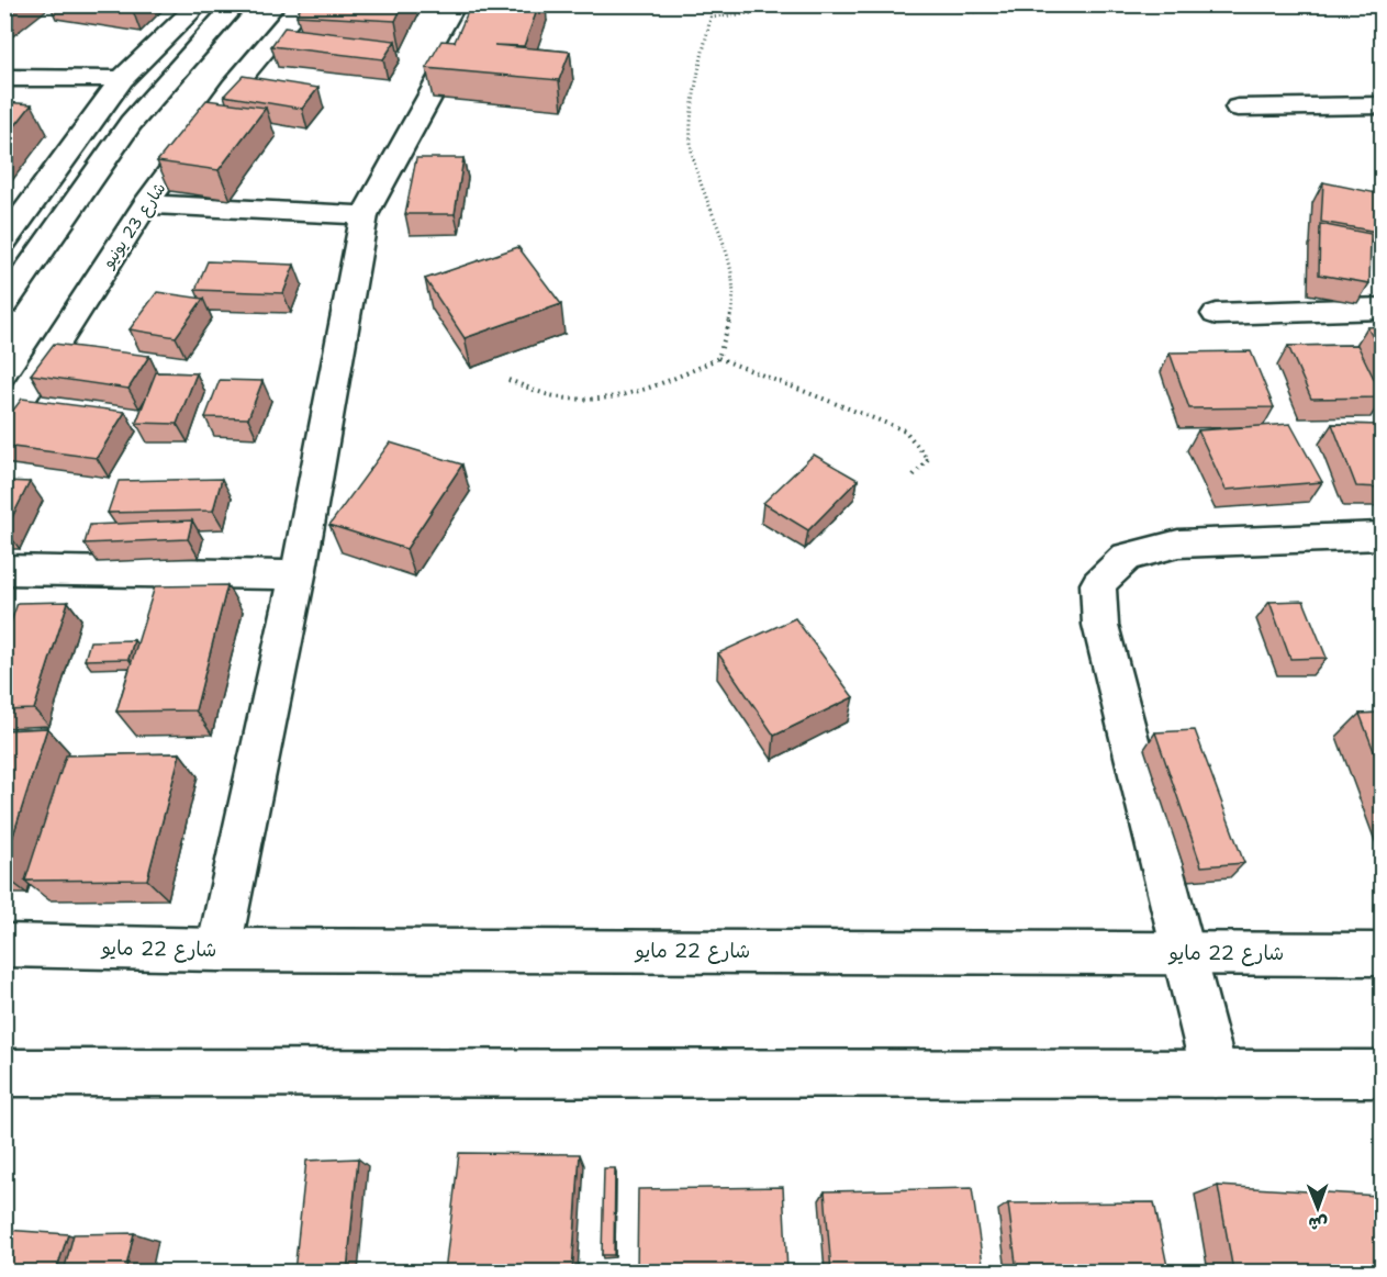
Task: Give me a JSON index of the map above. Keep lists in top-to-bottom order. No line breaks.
{"streets":{"street":["شارع 23 يونيو","شارع 22 مايو"]},"north":"bottom"}
